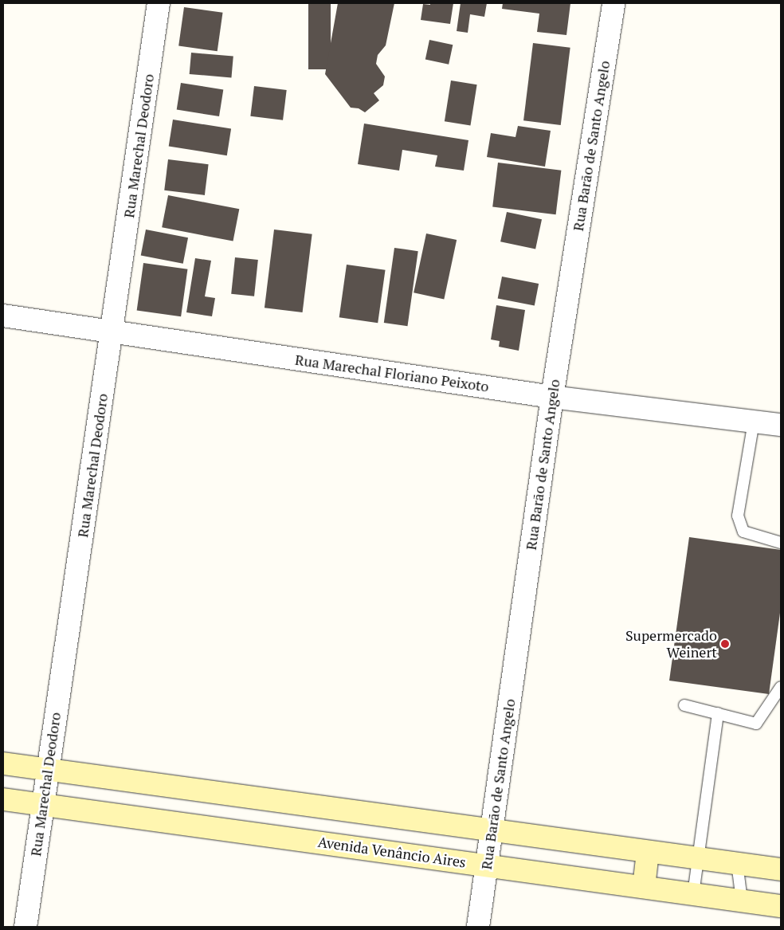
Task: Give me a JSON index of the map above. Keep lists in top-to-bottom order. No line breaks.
{"streets":{"main road":["Avenida Venâncio Aires"],"street":["Rua Marechal Deodoro","Rua Barão de Santo Angelo","Rua Marechal Floriano Peixoto"]},"crossings":[["Rua Marechal Deodoro","Rua Marechal Floriano Peixoto"],["Rua Marechal Deodoro","Avenida Venâncio Aires"],["Rua Barão de Santo Angelo","Rua Marechal Floriano Peixoto"],["Rua Barão de Santo Angelo","Avenida Venâncio Aires"]],"places":["Supermercado Weinert"]}
